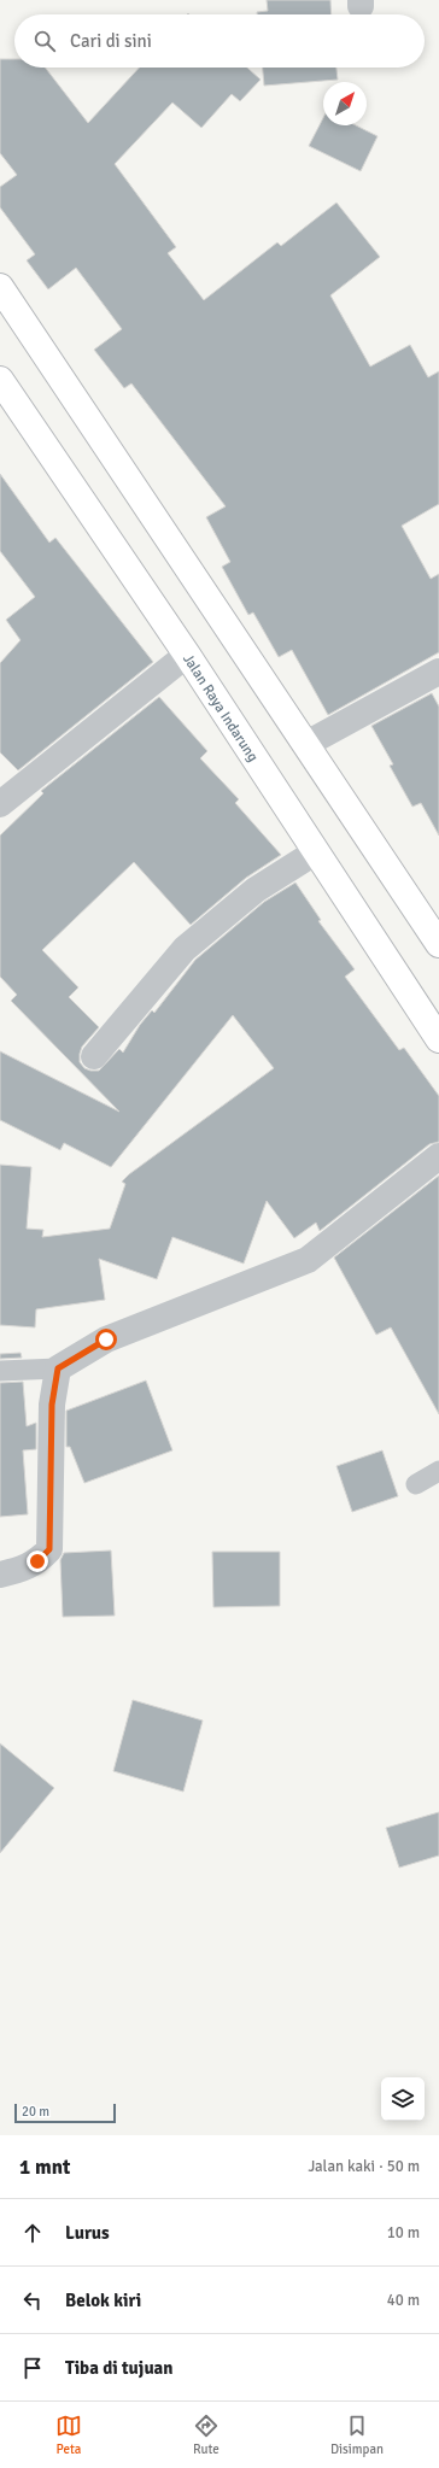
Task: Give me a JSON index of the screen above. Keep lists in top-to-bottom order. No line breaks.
{"streets":{"highway":["Jalan Raya Indarung"]},"scale_bar":"20 m","north":"top right","page":{"search":"Cari di sini","scale":"20 m","heading":["1 mnt","Jalan kaki · 50 m"],"list":[["Lurus","10 m"],["Belok kiri","40 m"],"Tiba di tujuan"],"nav":["Peta","Rute","Disimpan"]}}
